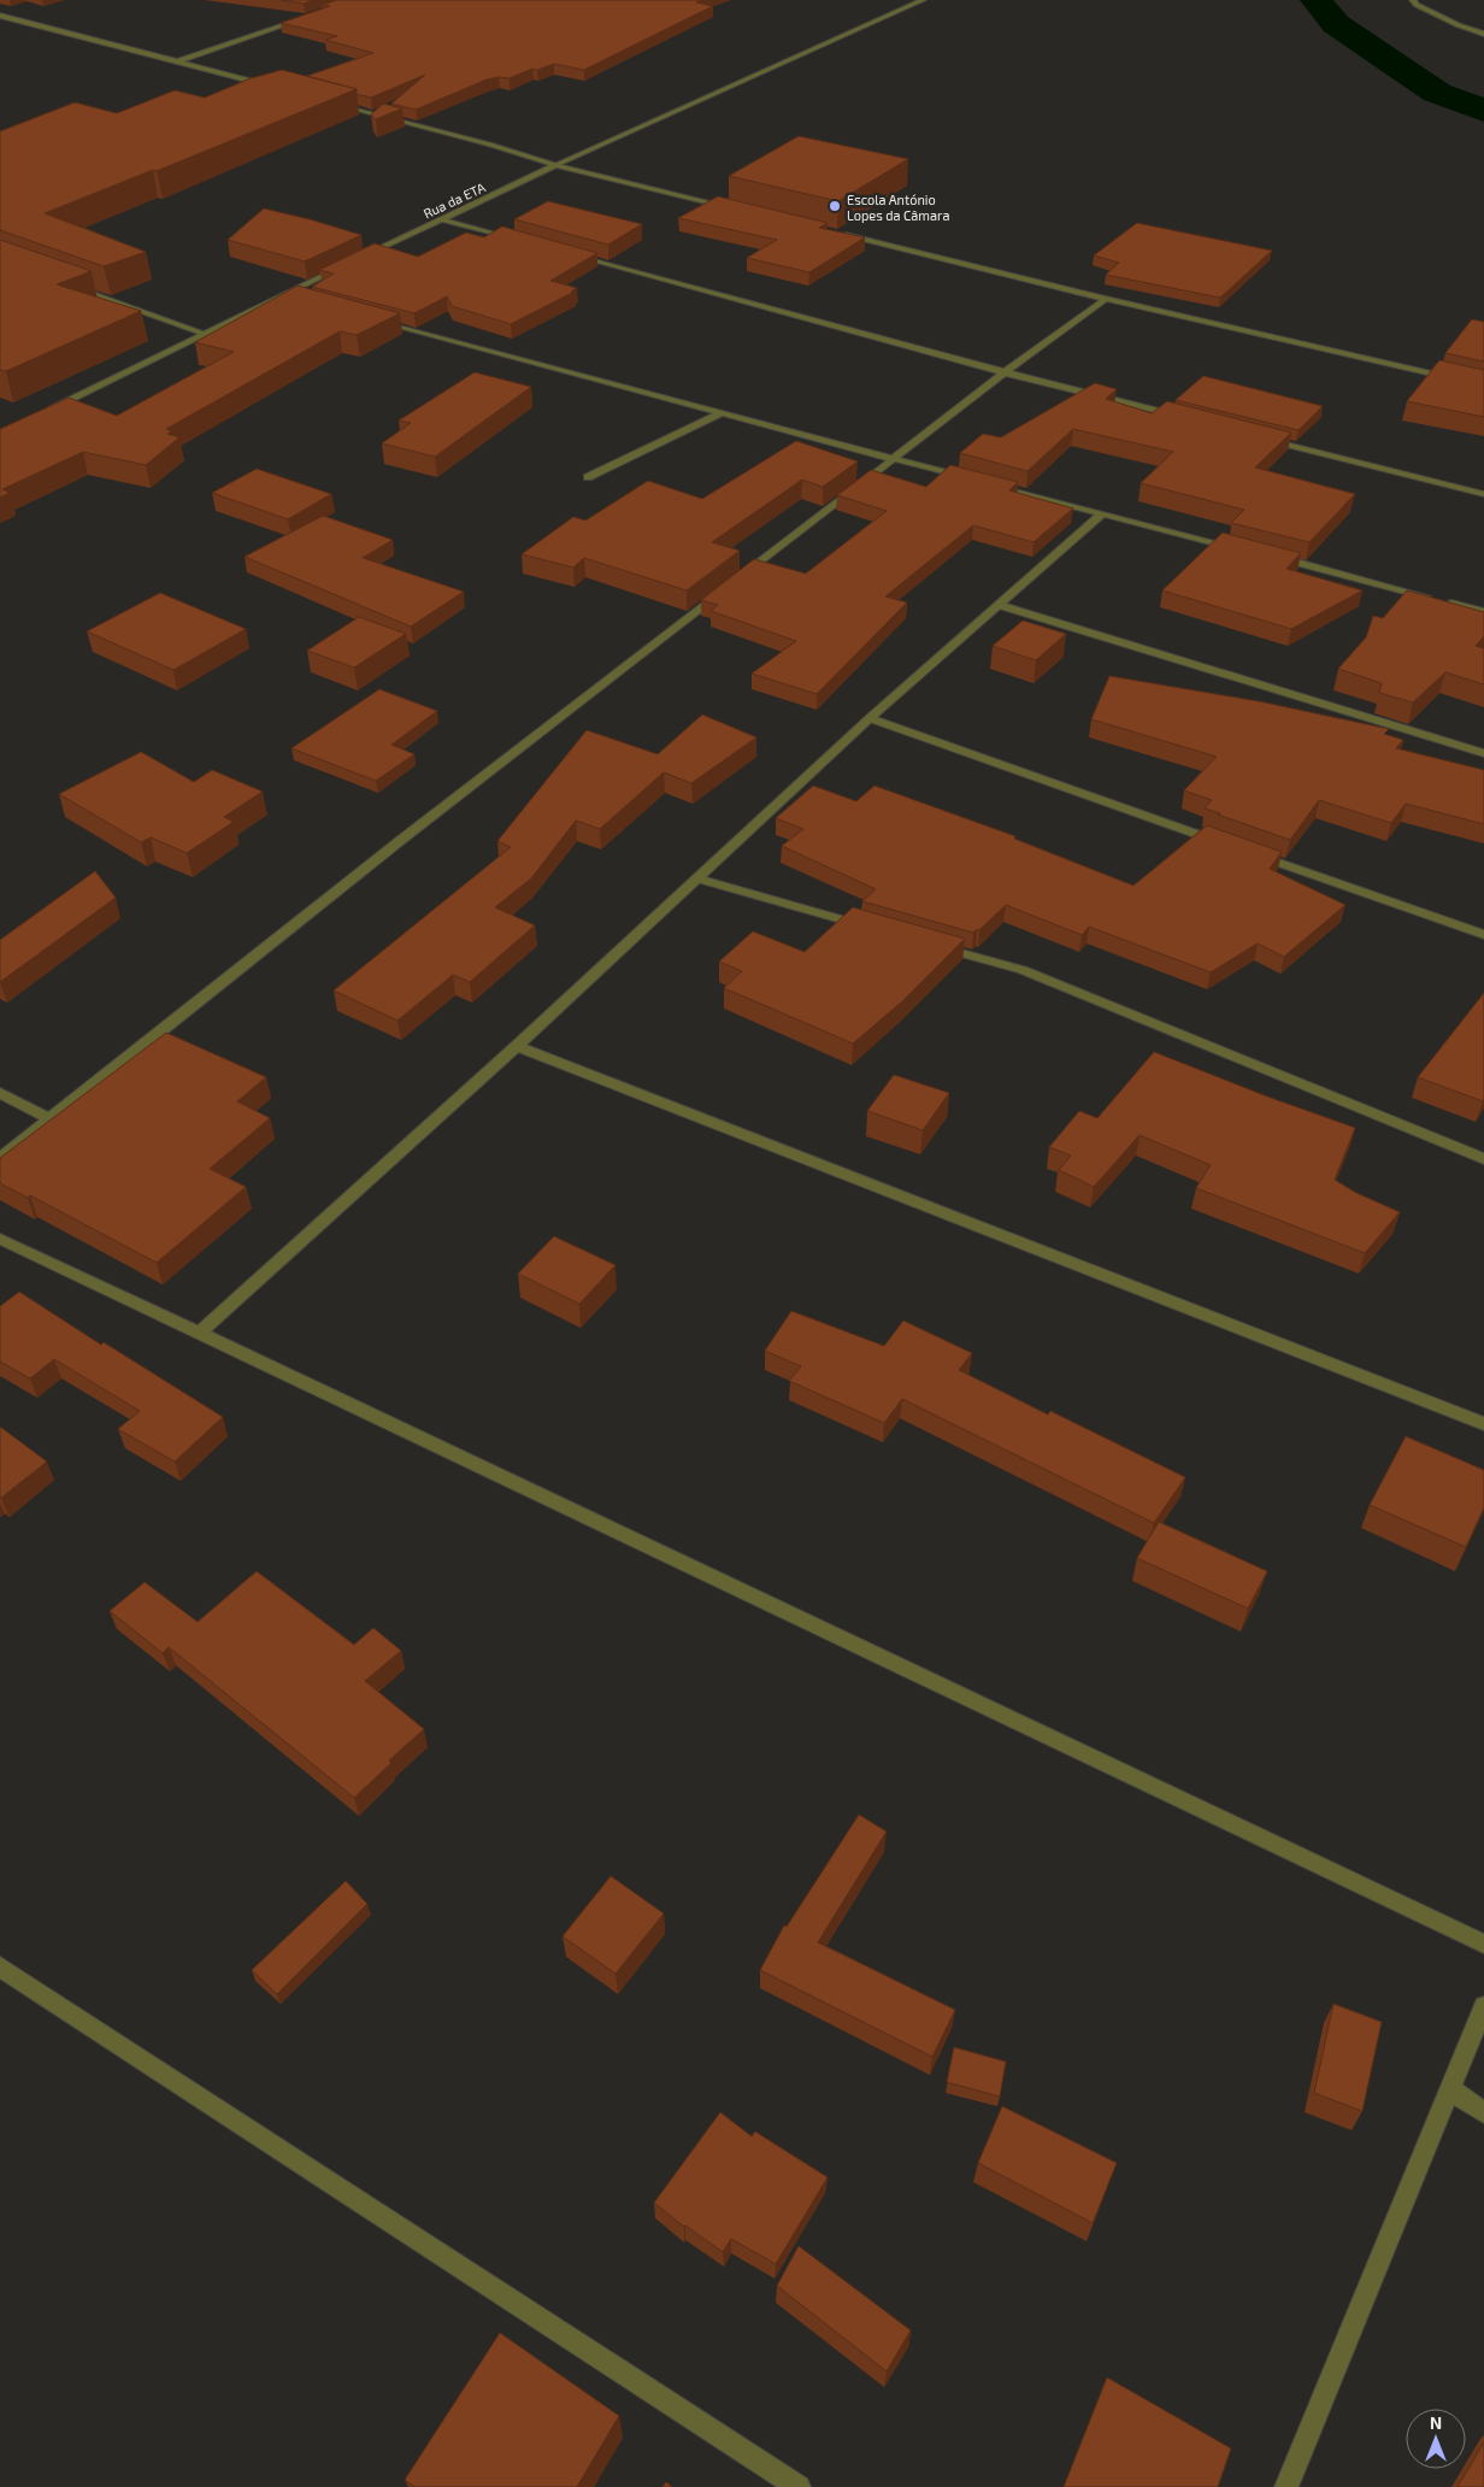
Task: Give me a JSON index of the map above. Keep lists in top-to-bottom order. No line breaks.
{"streets":{"street":["Rua da ETA"]},"places":["Escola António Lopes da Câmara"],"north":"top"}
